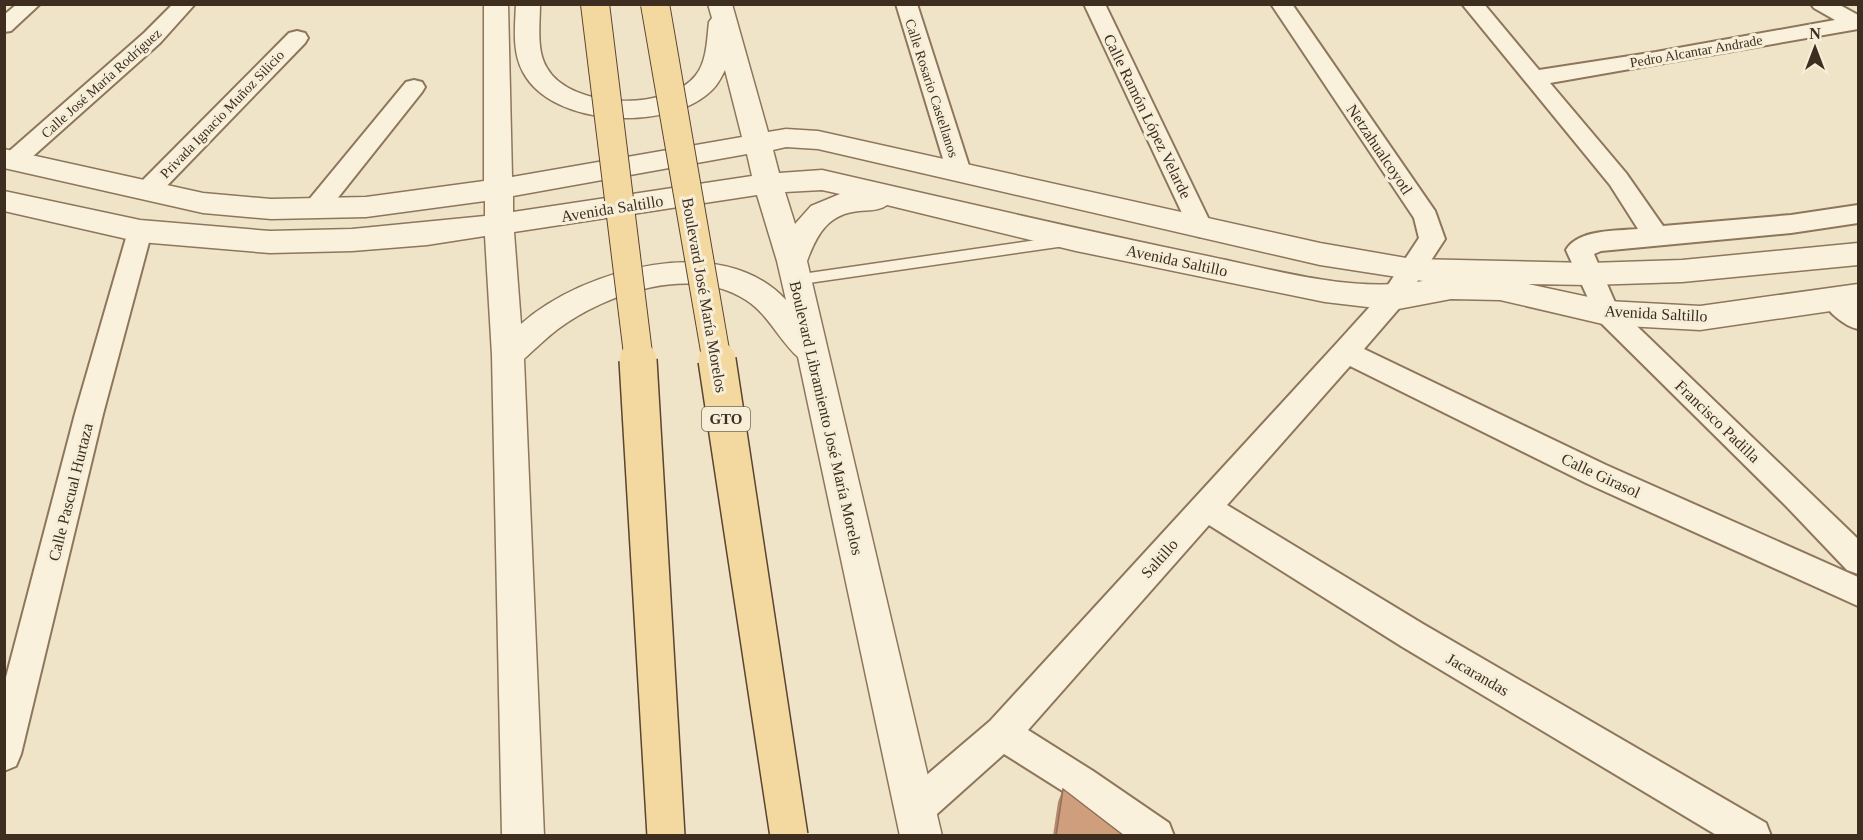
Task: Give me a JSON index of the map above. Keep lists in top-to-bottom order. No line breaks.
{"streets":{"main road":["Boulevard José María Morelos","GTO"],"street":["Pedro Alcantar Andrade","Calle José María Rodríguez","Calle Rosario Castellanos","Privada Ignacio Muñoz Silicio","Calle Ramón López Velarde","Netzahualcoyotl","Avenida Saltillo","Boulevard Libramiento José María Morelos","Francisco Padilla","Calle Girasol","Calle Pascual Hurtaza","Saltillo","Jacarandas"]},"crossings":[["Netzahualcoyotl","Avenida Saltillo"],["Netzahualcoyotl","Saltillo"],["Avenida Saltillo","Boulevard Libramiento José María Morelos"],["Avenida Saltillo","Francisco Padilla"],["Avenida Saltillo","Calle Pascual Hurtaza"],["Avenida Saltillo","Saltillo"],["Boulevard Libramiento José María Morelos","Saltillo"],["Calle Girasol","Saltillo"],["Saltillo","Jacarandas"]],"north":"top"}
